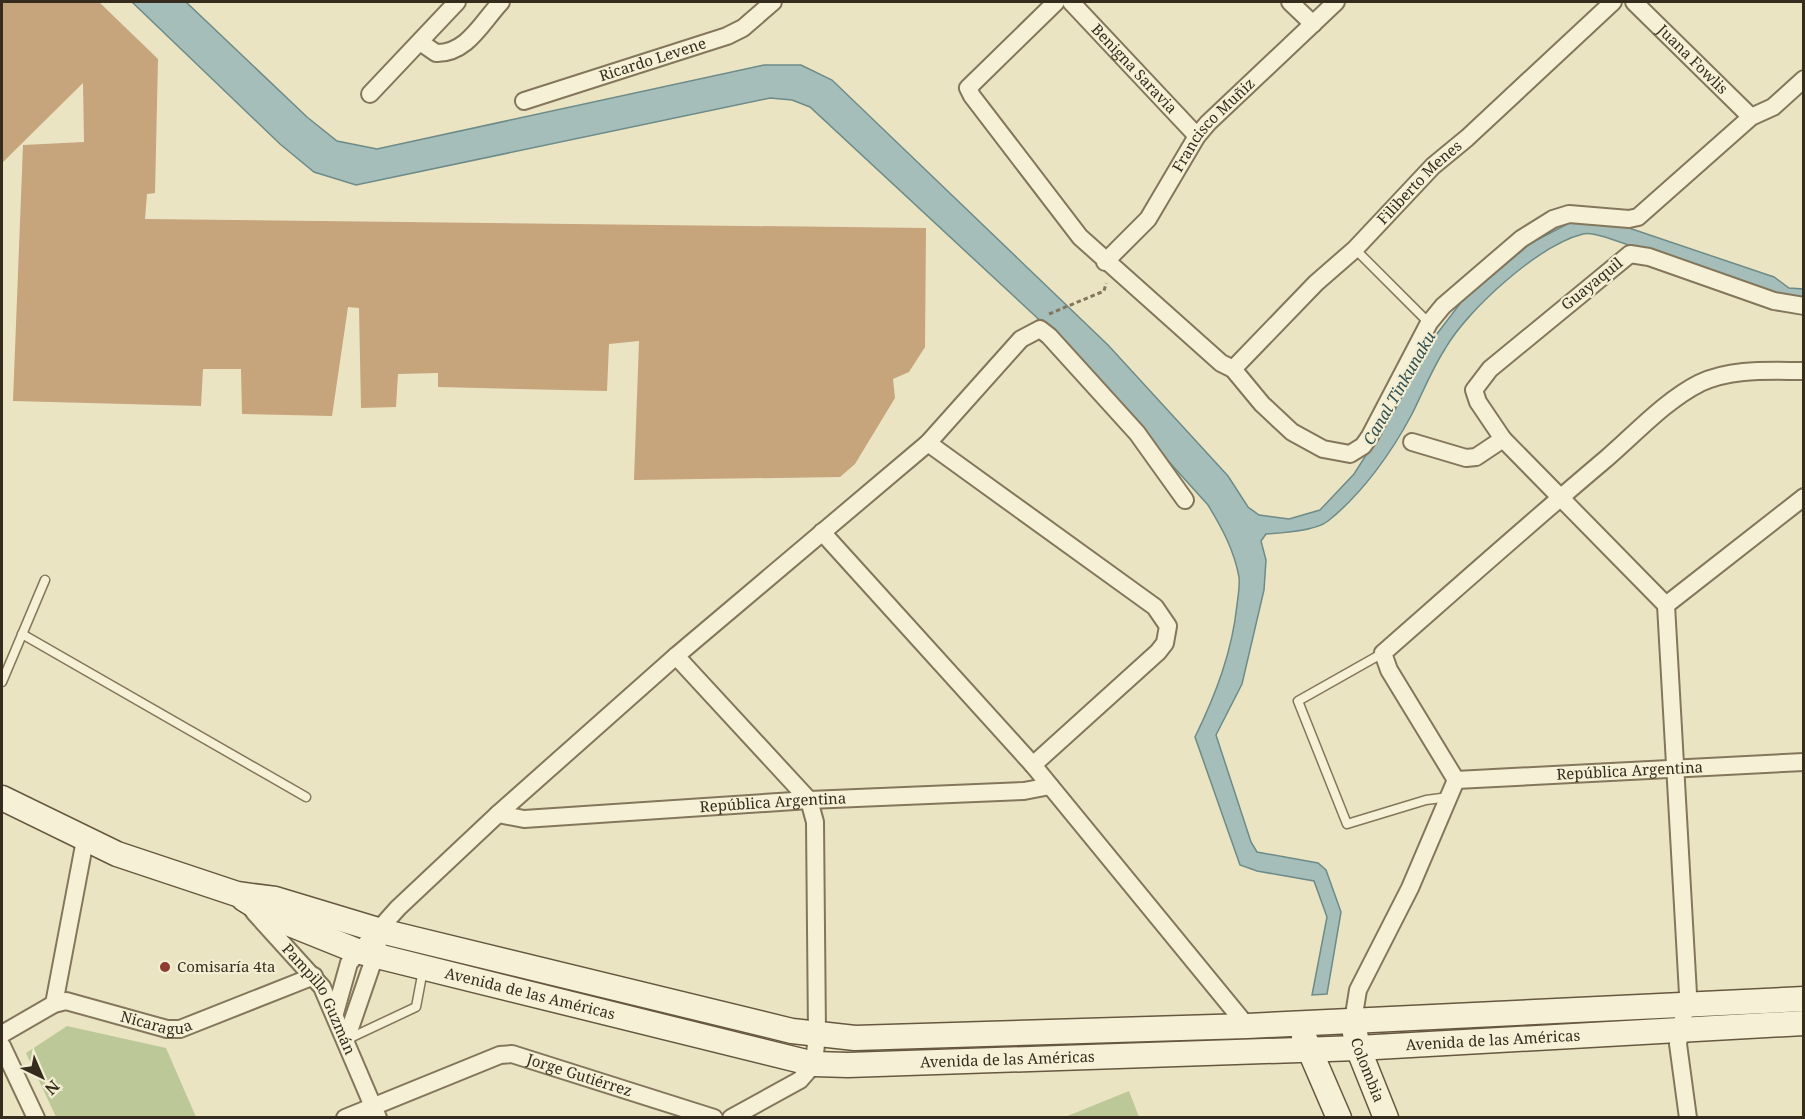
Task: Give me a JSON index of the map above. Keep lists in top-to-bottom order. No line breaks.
{"streets":{"main road":["Avenida de las Américas","Colombia"],"street":["Juana Fowlis","Ricardo Levene","Benigna Saravia","Francisco Muñiz","Filiberto Menes","Guayaquil","República Argentina","Pampillo Guzmán","Nicaragua","Jorge Gutiérrez"]},"crossings":[["Benigna Saravia","Francisco Muñiz"],["Avenida de las Américas","Pampillo Guzmán"],["Avenida de las Américas","Colombia"],["Pampillo Guzmán","Nicaragua"],["Pampillo Guzmán","Jorge Gutiérrez"]],"water":["Canal Tinkunaku"],"places":["Comisaría 4ta"],"north":"bottom right"}
